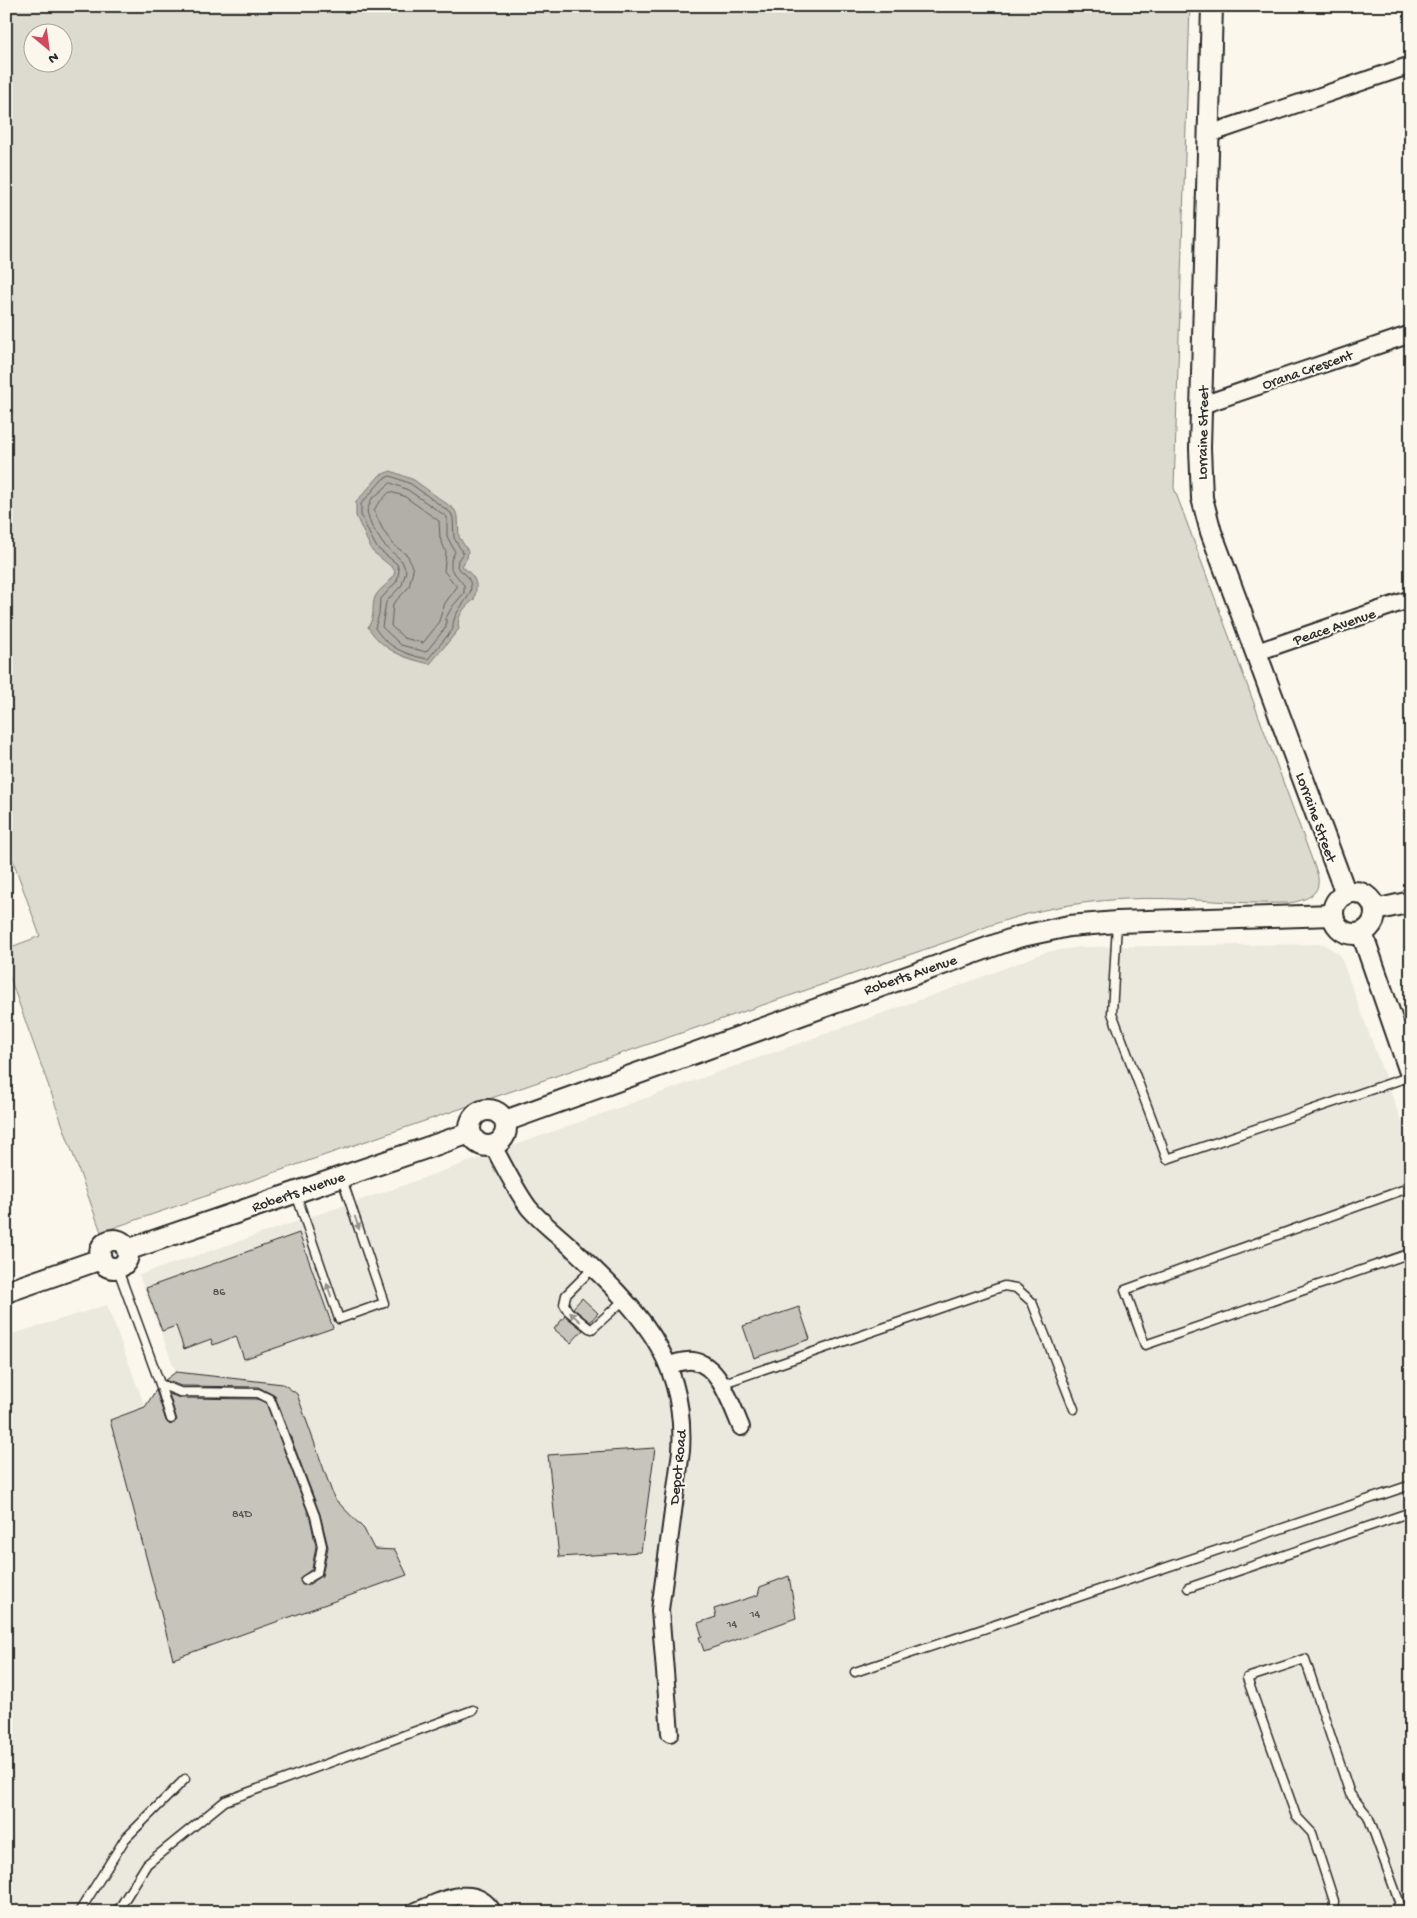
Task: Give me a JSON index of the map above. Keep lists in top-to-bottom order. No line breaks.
{"streets":{"street":["Orana Crescent","Lorraine Street","Peace Avenue","Roberts Avenue","Depot Road"]},"crossings":[["Orana Crescent","Lorraine Street"],["Lorraine Street","Peace Avenue"],["Lorraine Street","Roberts Avenue"],["Roberts Avenue","Depot Road"]],"house_numbers":["86","84D","14","14"],"north":"bottom right"}
